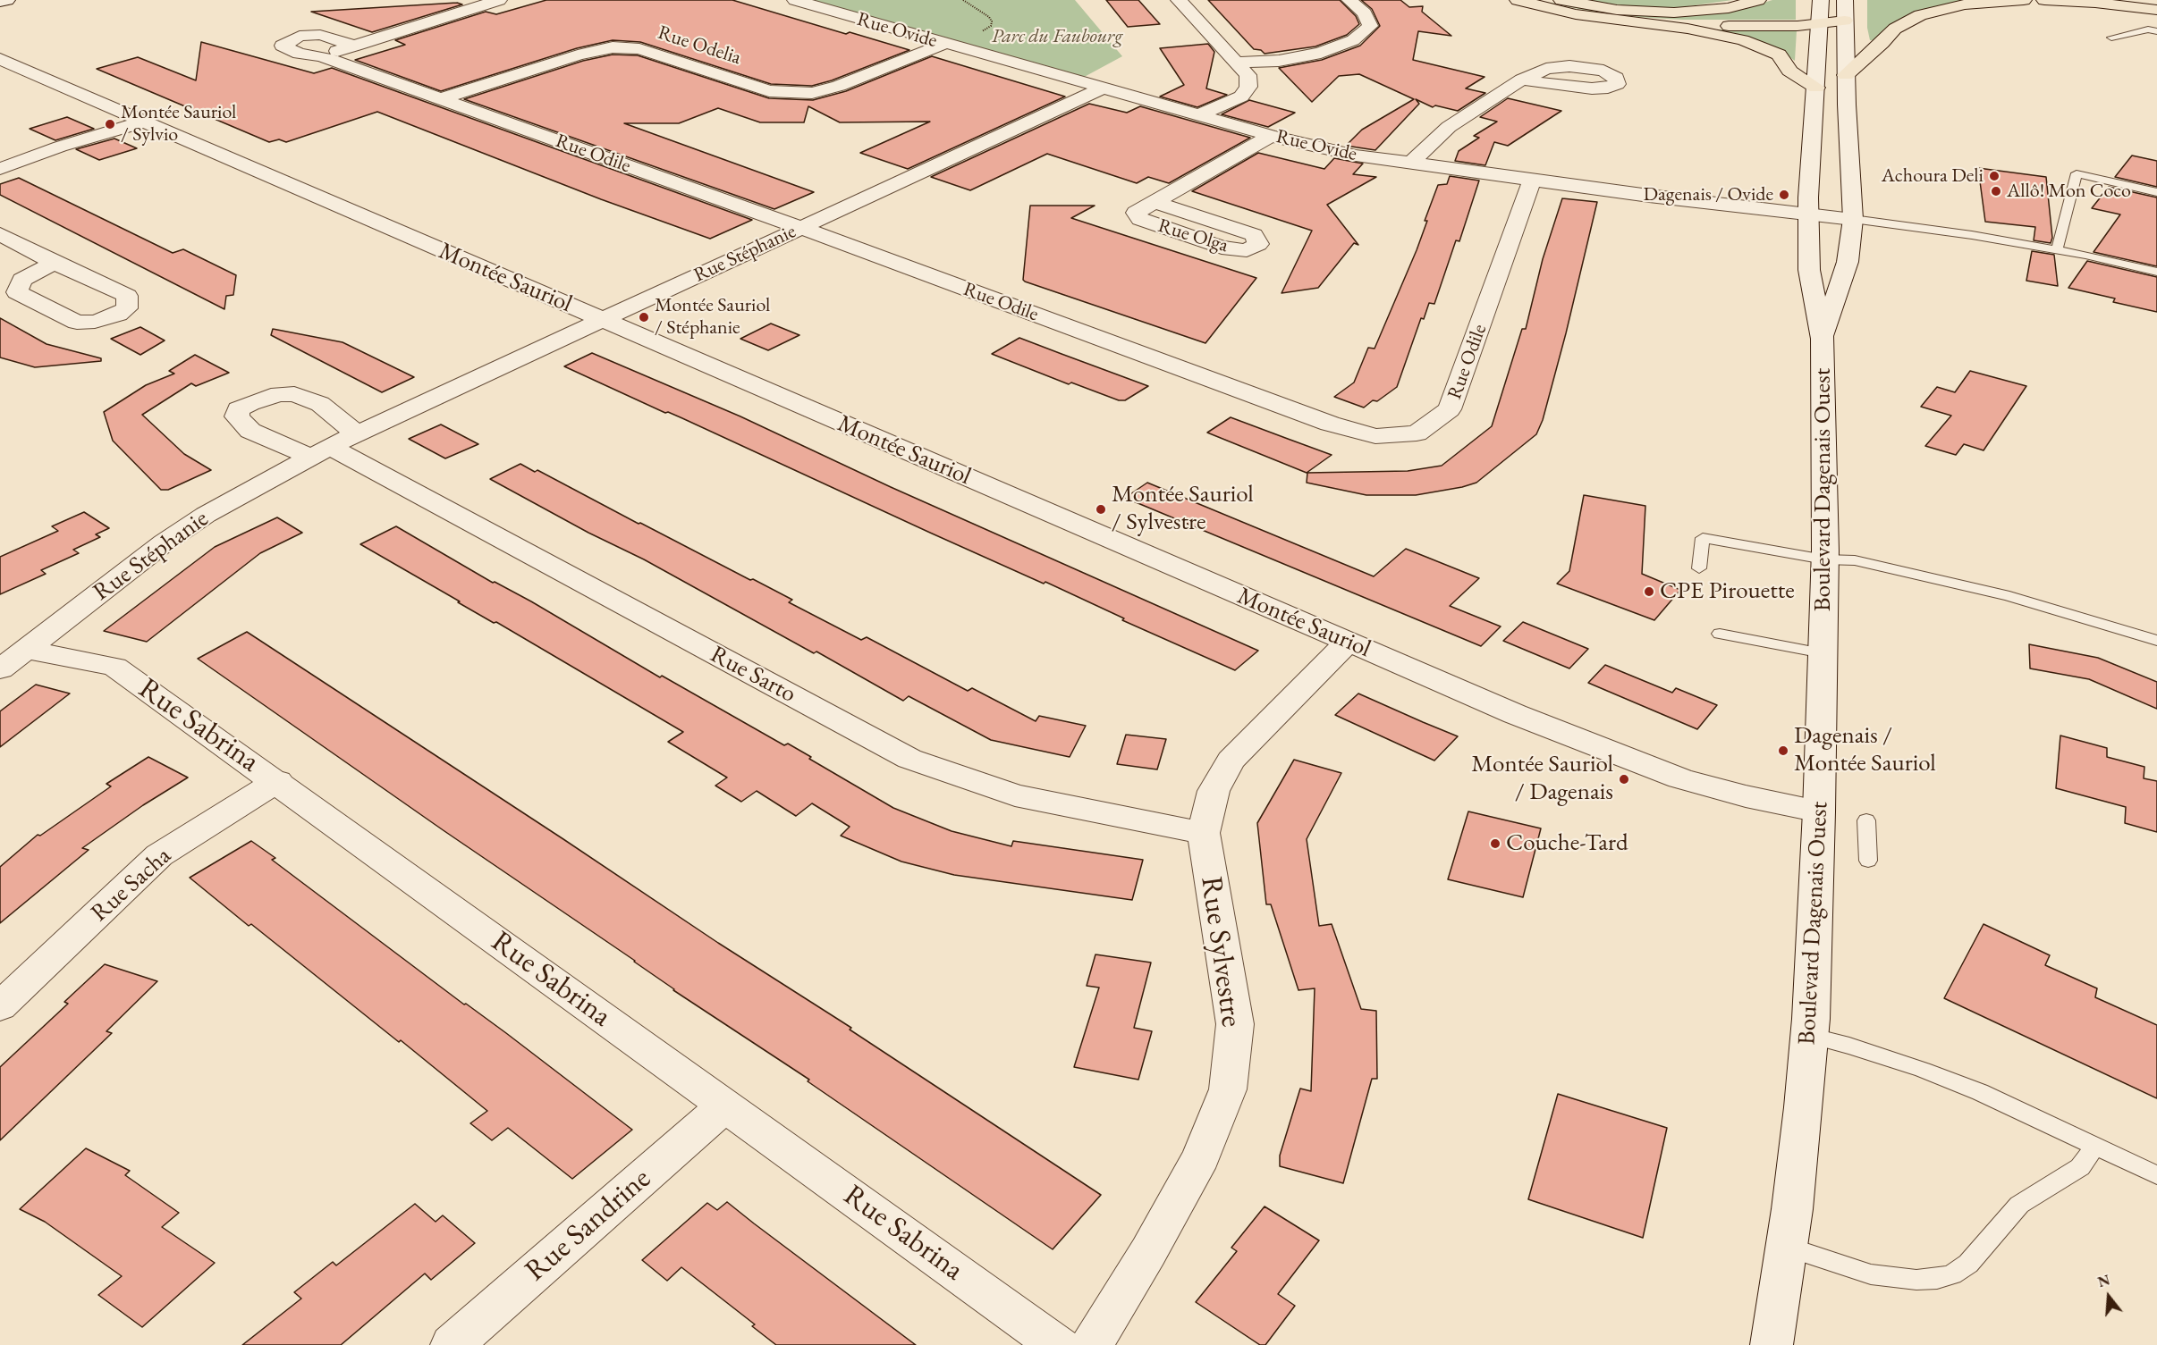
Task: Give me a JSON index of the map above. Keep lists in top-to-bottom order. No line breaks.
{"streets":{"street":["Rue Ovide","Rue Odelia","Rue Odile","Rue Olga","Rue Stéphanie","Montée Sauriol","Boulevard Dagenais Ouest","Rue Sarto","Rue Sabrina","Rue Sacha","Rue Sylvestre","Rue Sandrine"]},"crossings":[["Rue Ovide","Rue Odelia"],["Rue Ovide","Rue Odile"],["Rue Ovide","Rue Olga"],["Rue Ovide","Rue Stéphanie"],["Rue Ovide","Boulevard Dagenais Ouest"],["Rue Odelia","Rue Odile"],["Rue Odile","Rue Stéphanie"],["Rue Stéphanie","Montée Sauriol"],["Rue Stéphanie","Rue Sarto"],["Rue Stéphanie","Rue Sabrina"],["Montée Sauriol","Boulevard Dagenais Ouest"],["Montée Sauriol","Rue Sylvestre"],["Rue Sarto","Rue Sylvestre"],["Rue Sabrina","Rue Sacha"],["Rue Sabrina","Rue Sandrine"]],"parks":["Parc du Faubourg"],"places":["Montée Sauriol / Sylvio","Achoura Deli","Allô! Mon Coco","Dagenais / Ovide","Montée Sauriol / Stéphanie","Montée Sauriol / Sylvestre","CPE Pirouette","Dagenais / Montée Sauriol","Montée Sauriol / Dagenais","Couche-Tard"],"north":"top"}
